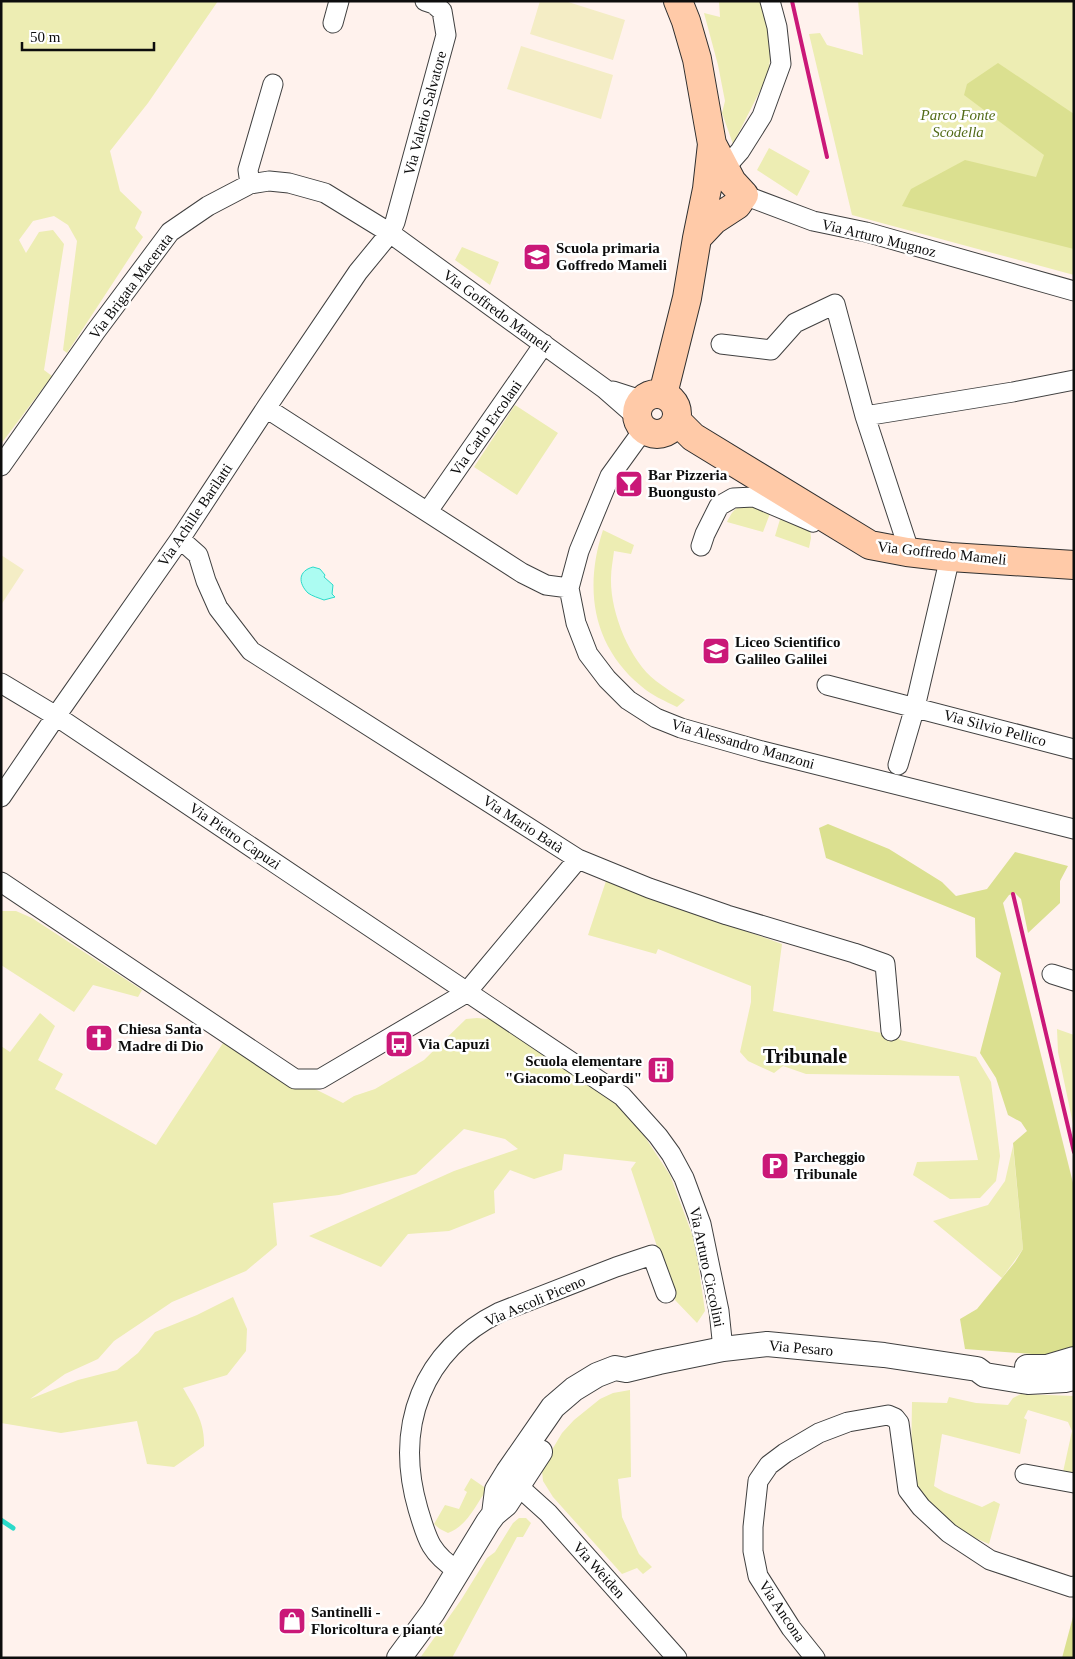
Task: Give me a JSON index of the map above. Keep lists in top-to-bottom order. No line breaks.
{"streets":{"main road":["Via Goffredo Mameli"],"street":["Via Valerio Salvatore","Via Arturo Mugnoz","Via Brigata Macerata","Via Carlo Ercolani","Via Achille Barilatti","Via Silvio Pellico","Via Alessandro Manzoni","Via Mario Batà","Via Pietro Capuzi","Via Arturo Ciccolini","Via Ascoli Piceno","Via Pesaro","Via Weiden","Via Ancona"]},"crossings":[["Via Valerio Salvatore","Via Brigata Macerata"],["Via Valerio Salvatore","Via Goffredo Mameli"],["Via Valerio Salvatore","Via Achille Barilatti"],["Via Brigata Macerata","Via Goffredo Mameli"],["Via Brigata Macerata","Via Achille Barilatti"],["Via Goffredo Mameli","Via Carlo Ercolani"],["Via Goffredo Mameli","Via Achille Barilatti"],["Via Goffredo Mameli","Via Alessandro Manzoni"],["Via Achille Barilatti","Via Mario Batà"],["Via Achille Barilatti","Via Pietro Capuzi"],["Via Pietro Capuzi","Via Arturo Ciccolini"],["Via Arturo Ciccolini","Via Pesaro"],["Via Ascoli Piceno","Via Pesaro"],["Via Pesaro","Via Weiden"]],"districts":["Tribunale"],"parks":["Parco Fonte Scodella"],"places":{"school or university":["Scuola primaria Goffredo Mameli","Liceo Scientifico Galileo Galilei"],"bar":["Bar Pizzeria Buongusto"],"church":["Chiesa Santa Madre di Dio"],"bus stop":["Via Capuzi"],"building":["Scuola elementare \"Giacomo Leopardi\""],"parking":["Parcheggio Tribunale"],"shop":["Santinelli - Floricoltura e piante"]},"scale_bar":"50 m"}
